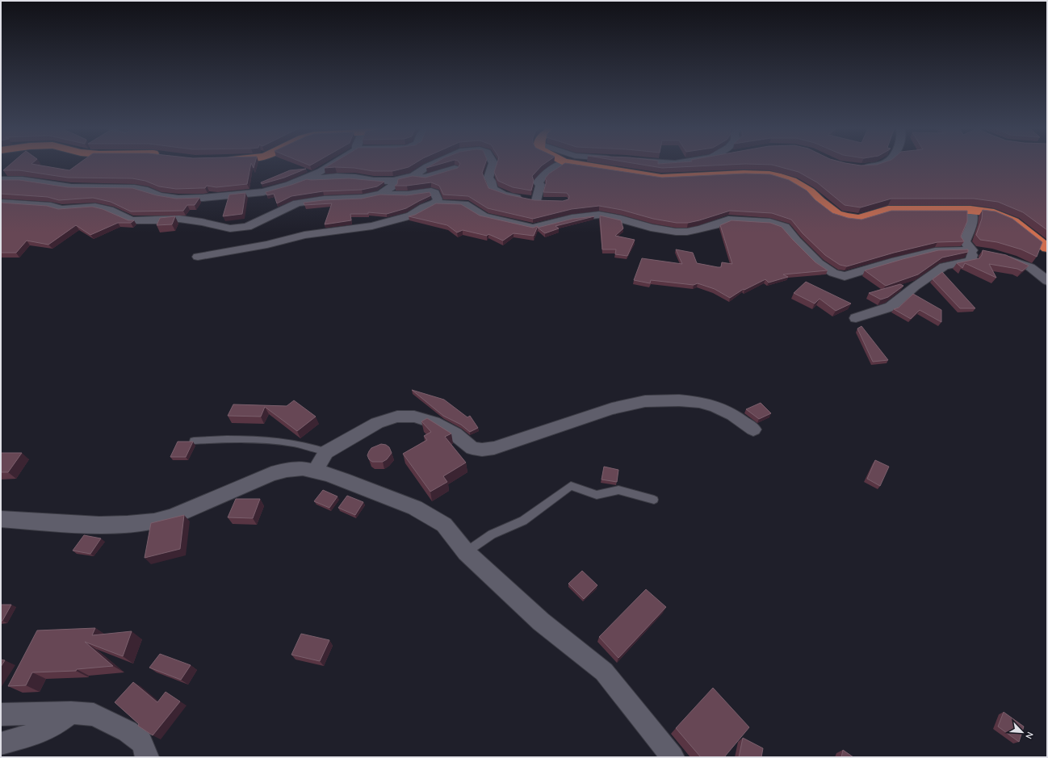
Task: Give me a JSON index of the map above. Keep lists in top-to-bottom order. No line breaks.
{"north":"bottom right"}
